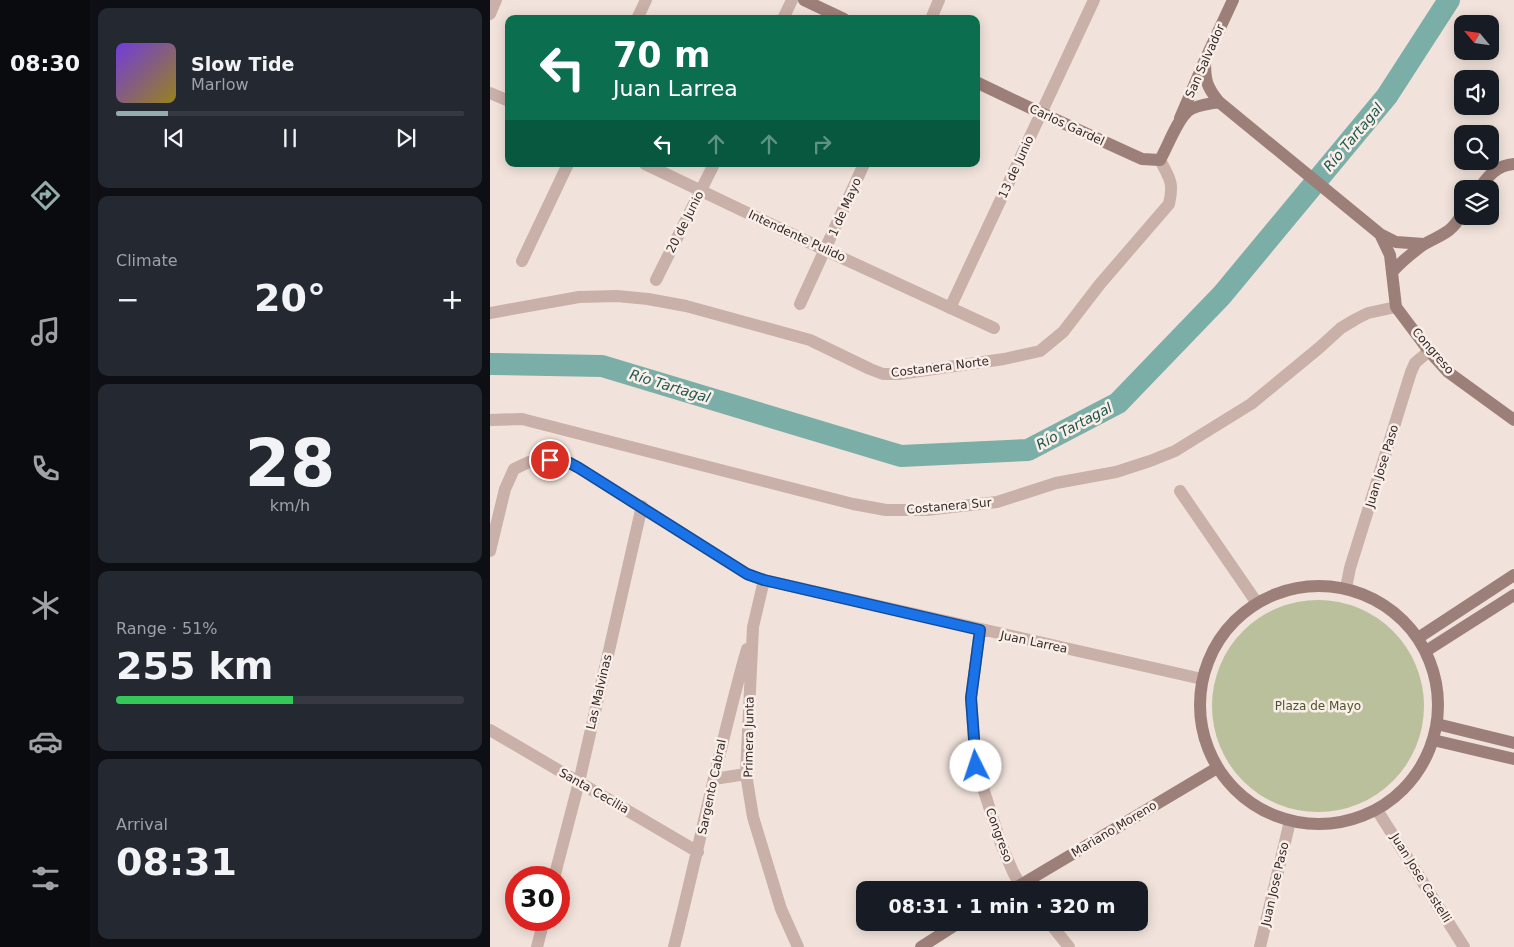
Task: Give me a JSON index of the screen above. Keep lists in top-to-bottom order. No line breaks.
{"streets":{"main road":["San Salvador","Carlos Gardel","Congreso","Mariano Moreno"],"street":["13 de Junio","1 de Mayo","20 de Junio","Intendente Pulido","Costanera Norte","Juan Jose Paso","Costanera Sur","Juan Larrea","Las Malvinas","Primera Junta","Sargento Cabral","Santa Cecilia","Juan Jose Castelli"]},"crossings":[["San Salvador","Carlos Gardel"],["San Salvador","Costanera Norte"],["Carlos Gardel","13 de Junio"],["Carlos Gardel","Costanera Norte"],["13 de Junio","Intendente Pulido"],["1 de Mayo","Intendente Pulido"],["20 de Junio","Intendente Pulido"],["Congreso","Juan Jose Paso"],["Congreso","Costanera Sur"],["Congreso","Juan Larrea"],["Juan Larrea","Las Malvinas"],["Juan Larrea","Primera Junta"],["Las Malvinas","Santa Cecilia"],["Primera Junta","Sargento Cabral"],["Sargento Cabral","Santa Cecilia"]],"water":["Río Tartagal"],"parks":["Plaza de Mayo"],"north":"top left","page":{"tabs":"08:30","turn":["70 m","Juan Larrea"],"song":["Slow Tide","Marlow"],"tile":["Climate",["28","km/h"],["Range · 51%","255 km"],["Arrival","08:31"]],"heat":["−","20°","+"],"limit":"30","trip":"08:31 · 1 min · 320 m"}}
